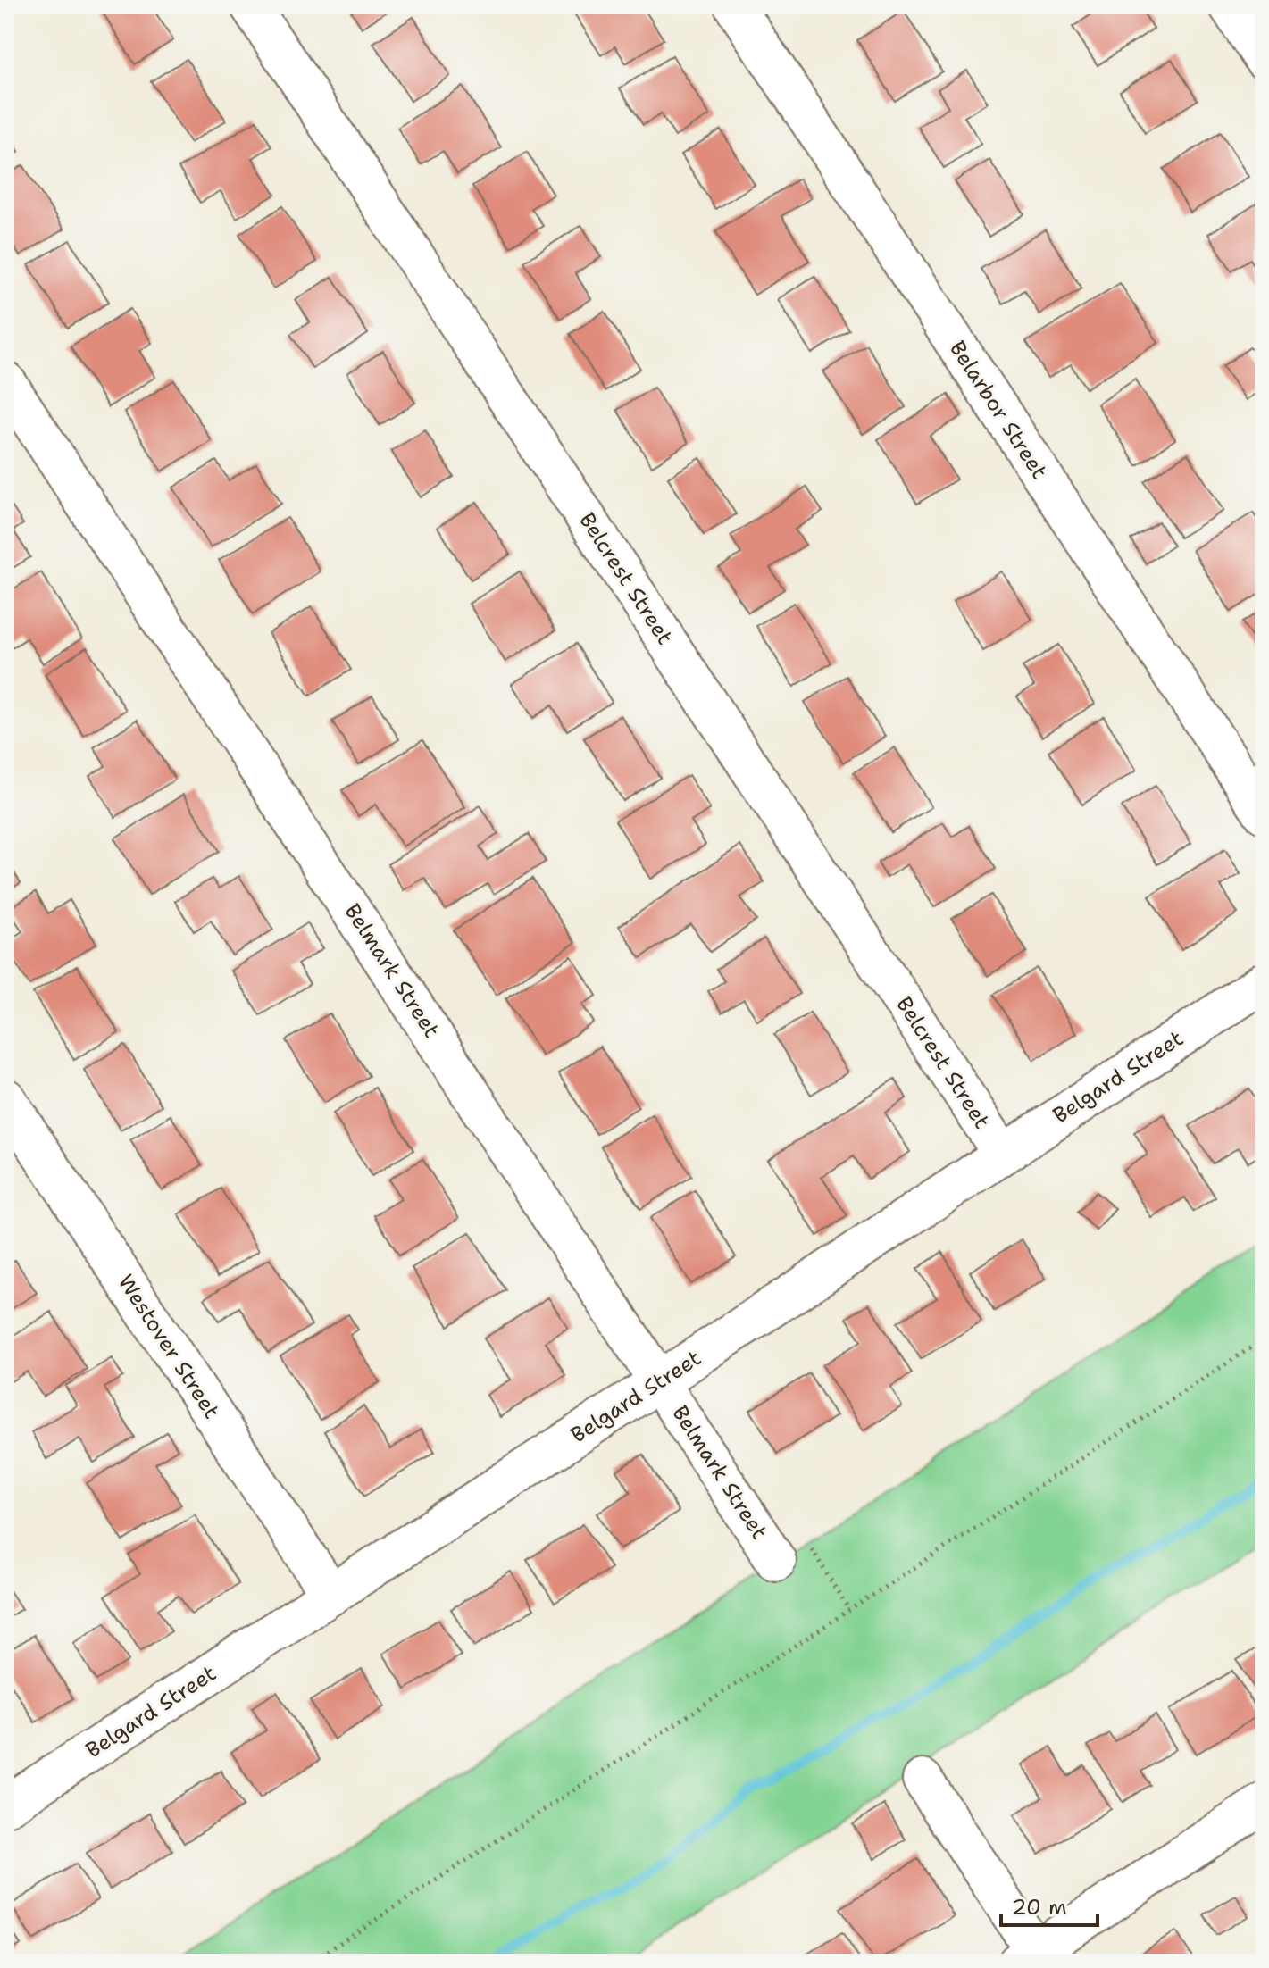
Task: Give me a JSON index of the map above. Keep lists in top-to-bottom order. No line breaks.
{"streets":{"street":["Belarbor Street","Belcrest Street","Belmark Street","Belgard Street","Westover Street"]},"crossings":[["Belcrest Street","Belgard Street"],["Belmark Street","Belgard Street"],["Belgard Street","Westover Street"]],"scale_bar":"20 m"}
